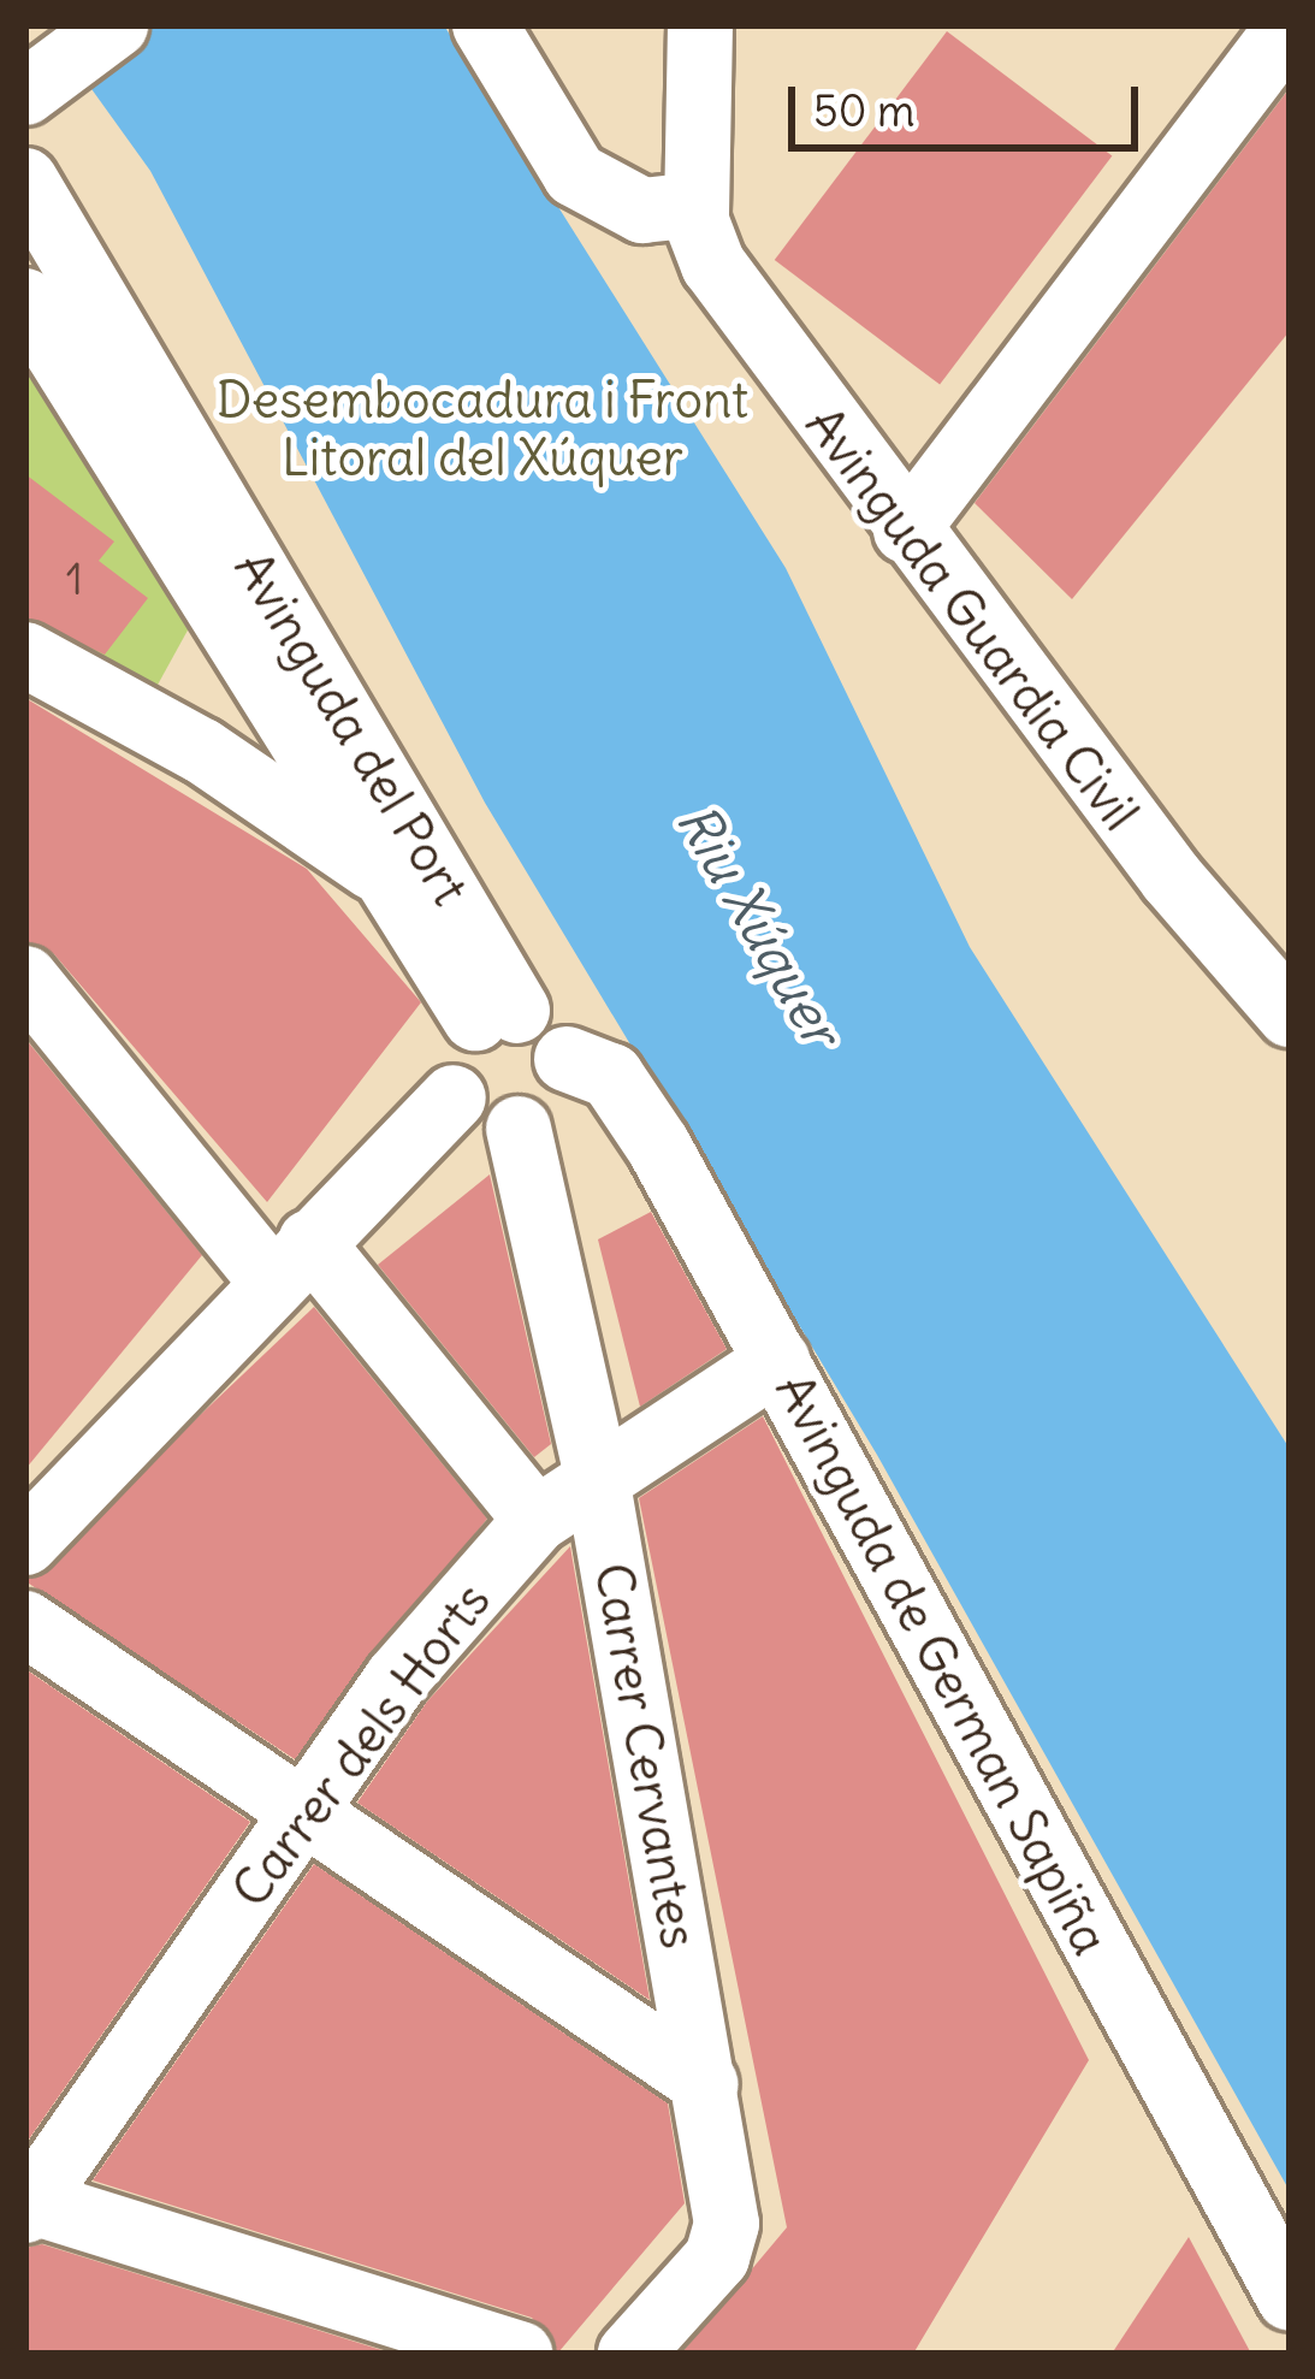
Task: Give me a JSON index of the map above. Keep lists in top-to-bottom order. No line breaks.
{"streets":{"street":["Avinguda Guardia Civil","Avinguda del Port","Avinguda de German Sapiña","Carrer dels Horts","Carrer Cervantes"]},"crossings":[["Avinguda del Port","Avinguda de German Sapiña"],["Avinguda del Port","Carrer Cervantes"],["Avinguda de German Sapiña","Carrer dels Horts"],["Avinguda de German Sapiña","Carrer Cervantes"],["Carrer dels Horts","Carrer Cervantes"]],"water":["Riu Xúquer"],"parks":["Desembocadura i Front Litoral del Xúquer"],"house_numbers":["1"],"scale_bar":"50 m"}
